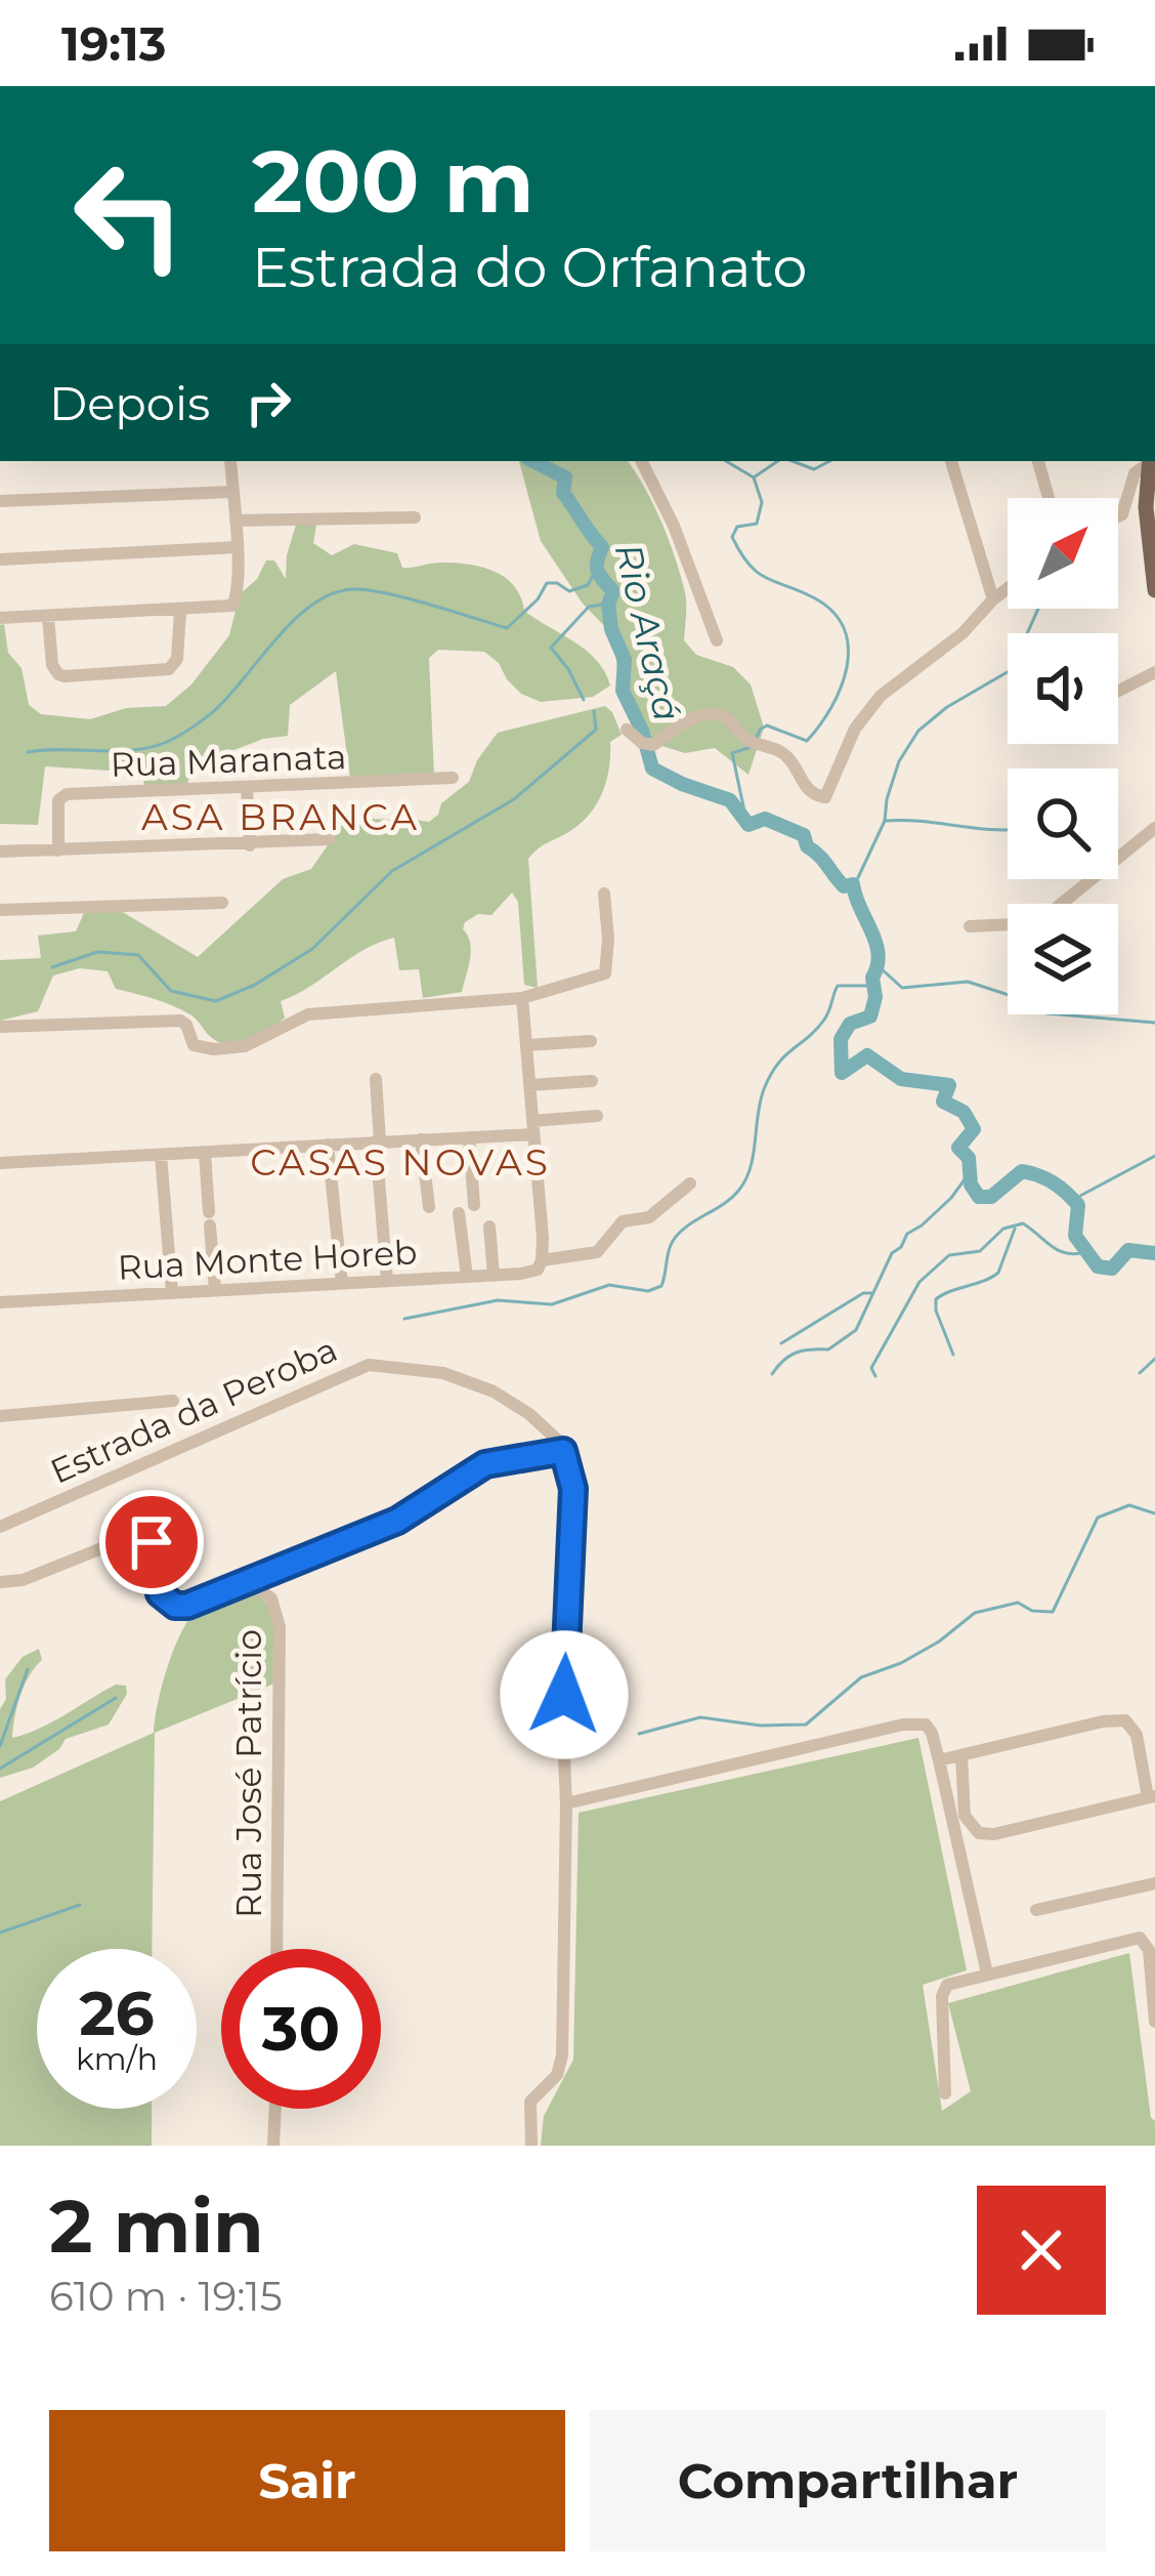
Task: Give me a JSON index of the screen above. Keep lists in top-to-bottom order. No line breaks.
{"streets":{"street":["Rua Maranata","Rua Monte Horeb","Estrada da Peroba","Rua José Patrício"]},"districts":["ASA BRANCA","CASAS NOVAS"],"water":["Rio Araçá"],"north":"top right","page":{"status":"19:13","turn":["200 m","Estrada do Orfanato"],"then":"Depois","speed":"26 km/h","limit":"30","heading":["2 min","610 m · 19:15"],"buttons":["Sair","Compartilhar"]}}
